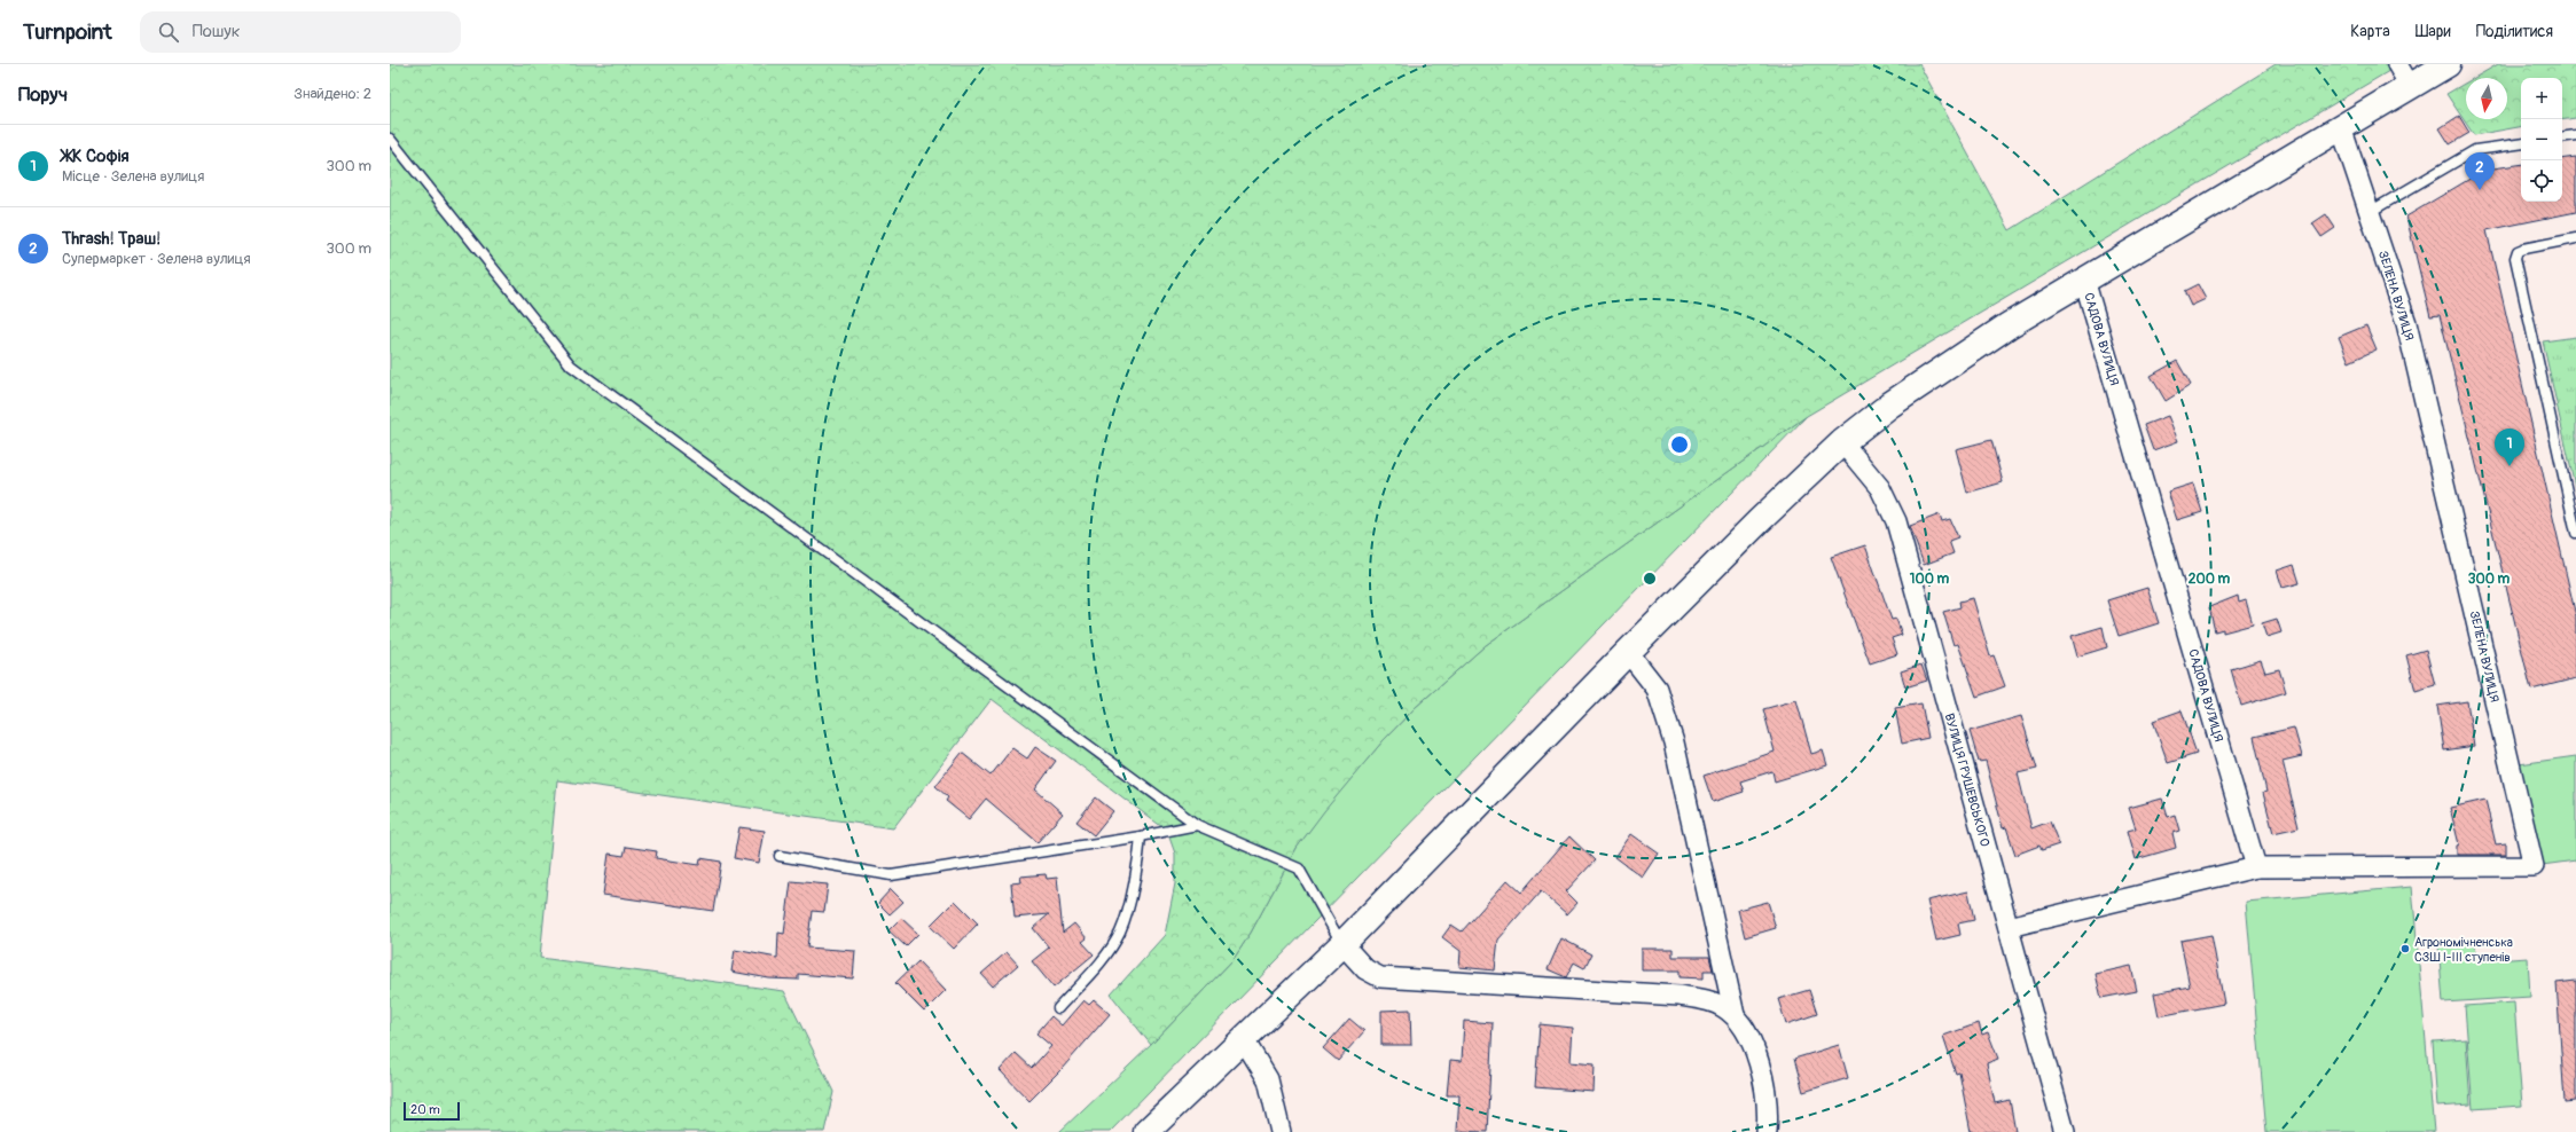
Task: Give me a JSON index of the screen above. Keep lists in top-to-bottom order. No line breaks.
{"streets":{"street":["ЗЕЛЕНА ВУЛИЦЯ","САДОВА ВУЛИЦЯ","ВУЛИЦЯ ГРУШЕВСЬКОГО"]},"crossings":[["ЗЕЛЕНА ВУЛИЦЯ","САДОВА ВУЛИЦЯ"]],"places":["Агрономічненська СЗШ І-ІІІ ступенів"],"scale_bar":"20 m","north":"bottom","page":{"header":"Turnpoint","search":"Пошук","nav":["Карта","Шари","Поділитися"],"heading":["Поруч","Знайдено: 2"],"map_buttons":["+","−"],"list":[{"mark":"1","name":"ЖК Софія","note":"Місце · Зелена вулиця","value":"300 m"},{"mark":"2","name":"Thrash! Траш!","note":"Супермаркет · Зелена вулиця","value":"300 m"}],"pins":["2","1"],"scale":"20 m"},"rings":["100 m","200 m","300 m"]}
